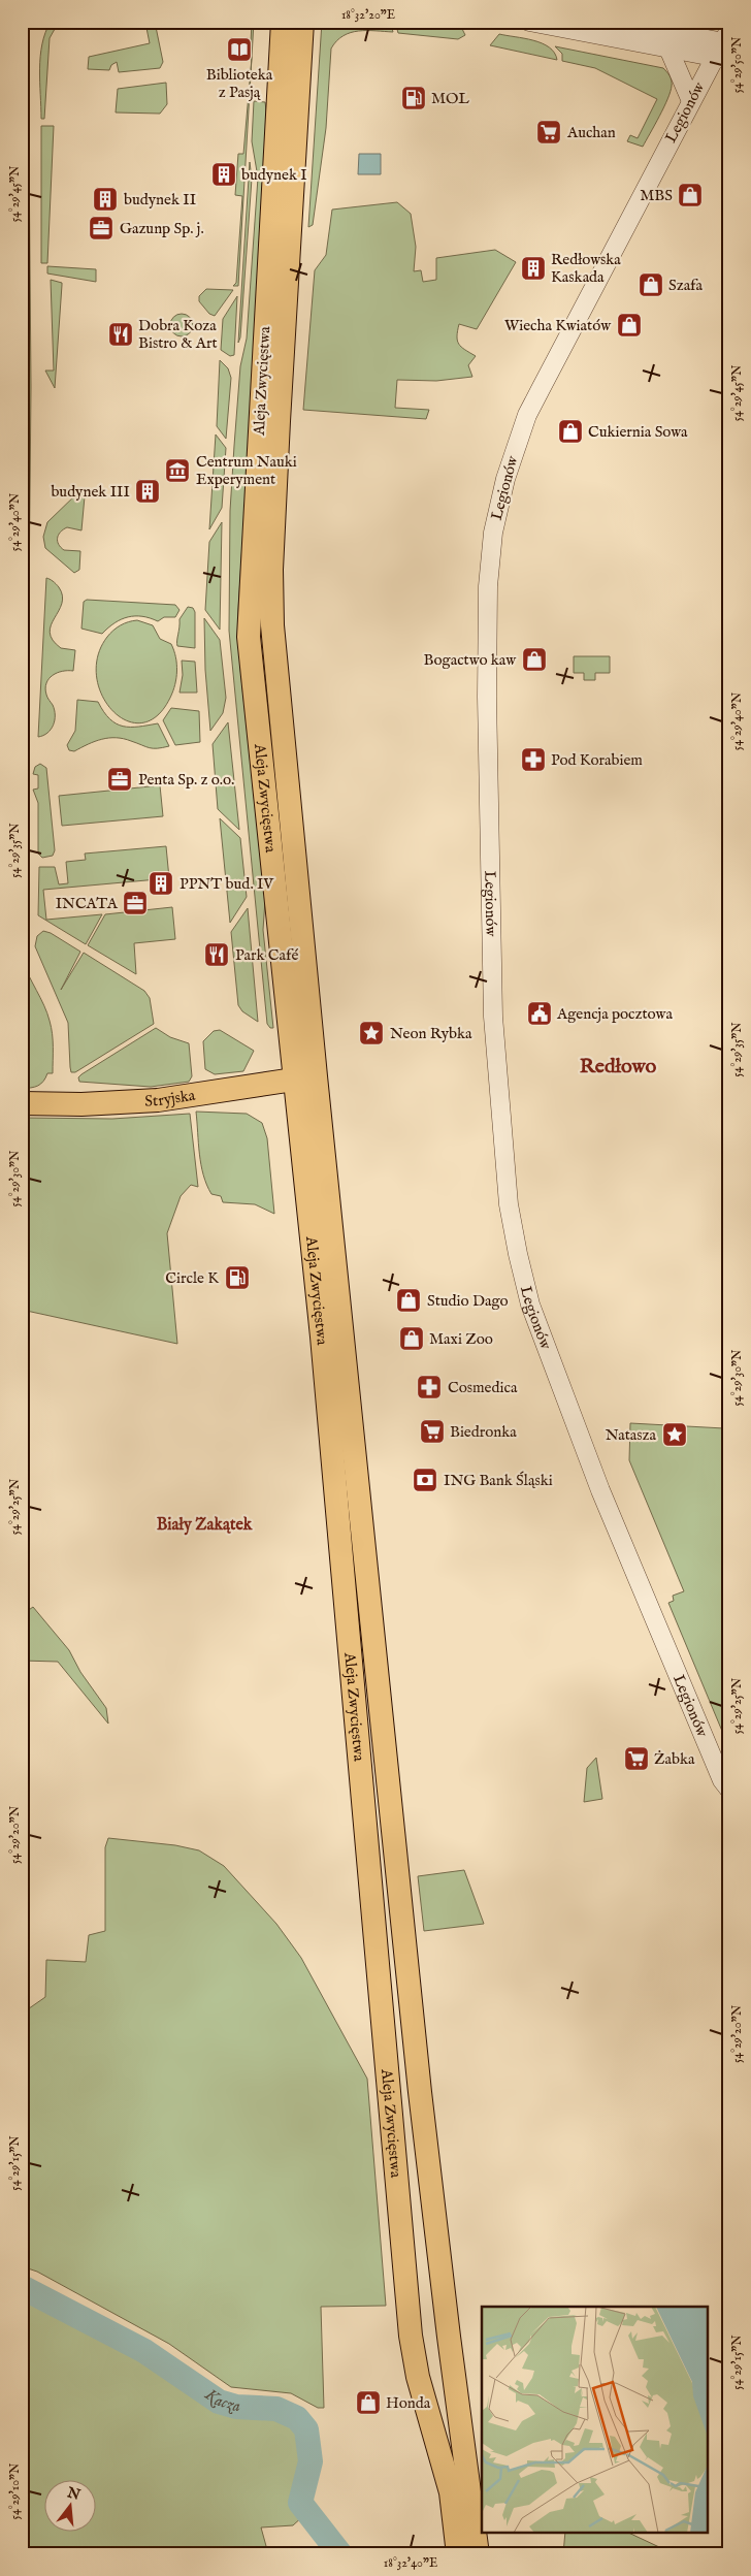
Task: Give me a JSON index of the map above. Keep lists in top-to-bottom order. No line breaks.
{"streets":{"main road":["Aleja Zwycięstwa","Stryjska"],"street":["Legionów"]},"crossings":[["Aleja Zwycięstwa","Stryjska"]],"districts":["Redłowo","Biały Zakątek"],"water":["Kacza"],"places":{"library":["Biblioteka z Pasją"],"fuel station":["MOL","Circle K"],"supermarket":["Auchan","Biedronka","Żabka"],"building":["budynek I","budynek II","Redłowska Kaskada","budynek III","PPNT bud. IV"],"shop":["MBS","Szafa","Wiecha Kwiatów","Cukiernia Sowa","Bogactwo kaw","Studio Dago","Maxi Zoo","Honda"],"office":["Gazunp Sp. j.","Penta Sp. z o.o.","INCATA"],"restaurant":["Dobra Koza Bistro & Art","Park Café"],"museum":["Centrum Nauki Experyment"],"pharmacy":["Pod Korabiem","Cosmedica"],"public building":["Agencja pocztowa"],"place":["Neon Rybka","Natasza"],"bank":["ING Bank Śląski"]},"north":"top","coordinates":["18°32'20\"E","54°29'50\"N","54°29'45\"N","54°29'40\"N","54°29'35\"N","54°29'30\"N","54°29'25\"N","54°29'20\"N","54°29'15\"N","54°29'10\"N","18°32'40\"E"]}
